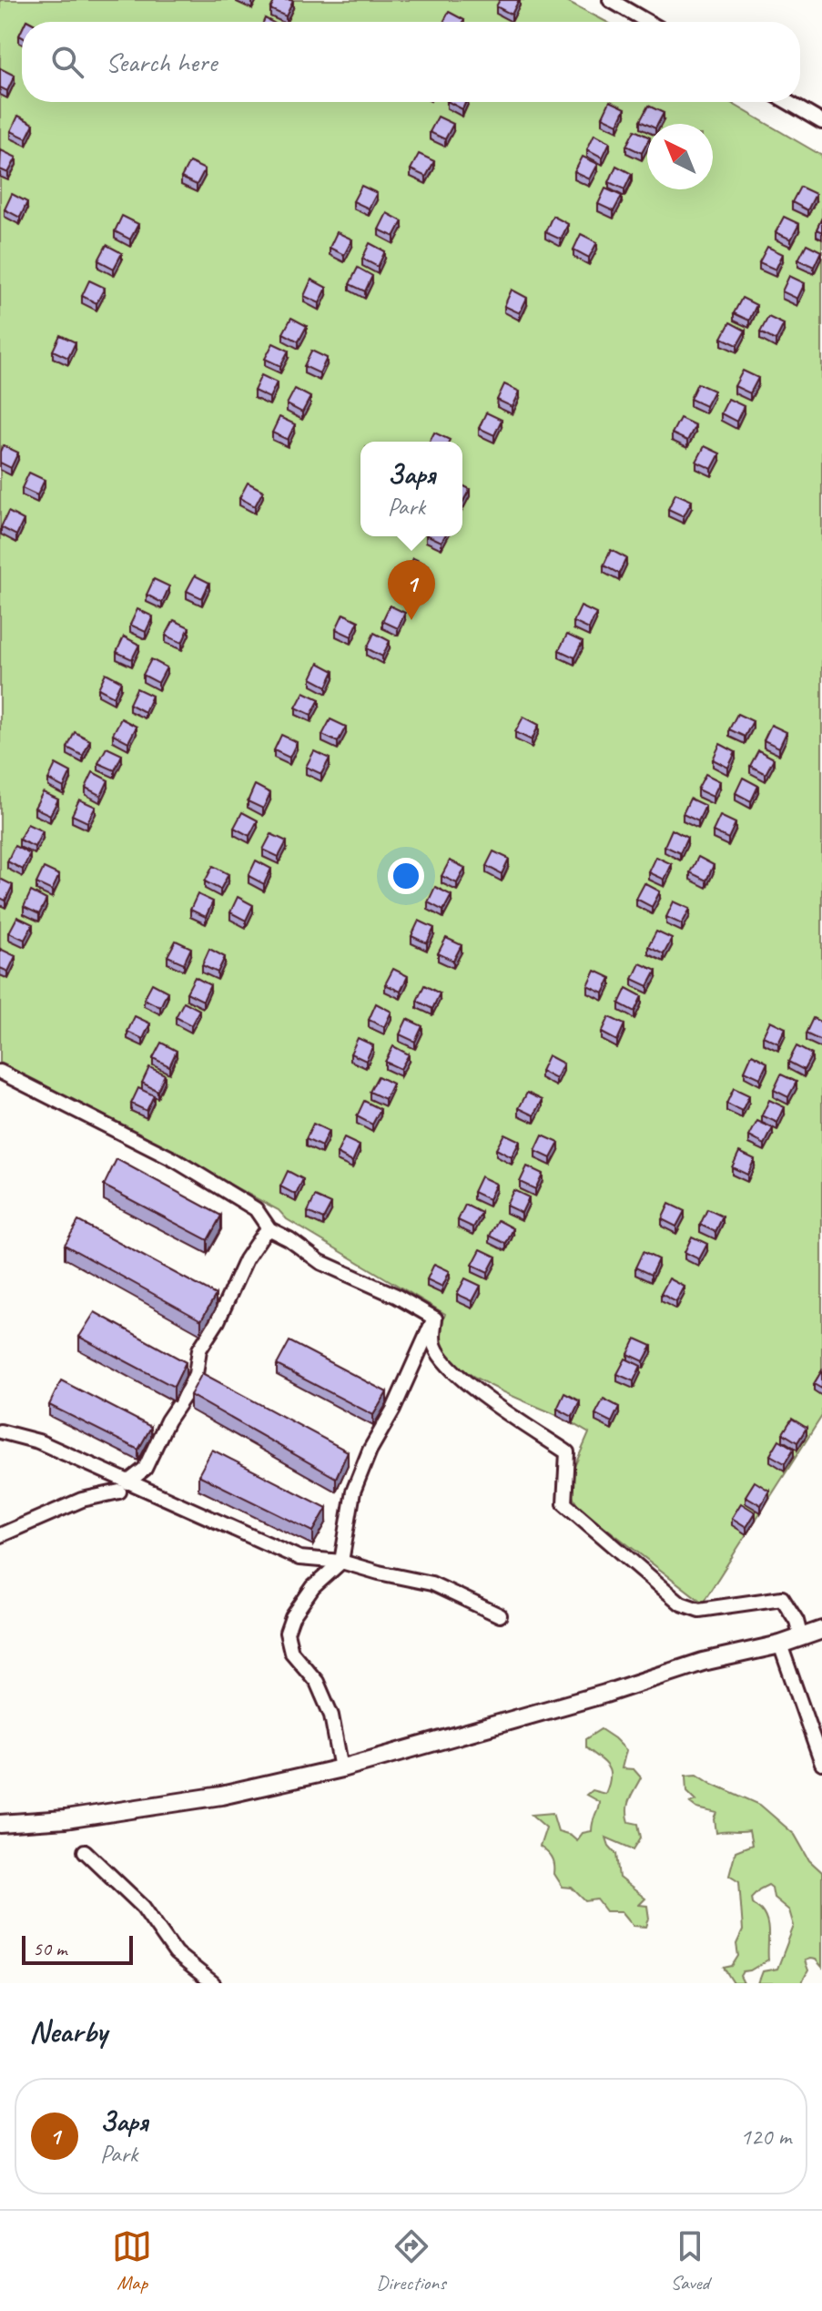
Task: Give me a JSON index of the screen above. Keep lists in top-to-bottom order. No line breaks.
{"scale_bar":"50 m","north":"top left","page":{"search":"Search here","popup":["Заря","Park"],"pins":"1","scale":"50 m","heading":"Nearby","list":[{"mark":"1","name":"Заря","note":"Park","value":"120 m"}],"nav":["Map","Directions","Saved"]}}
